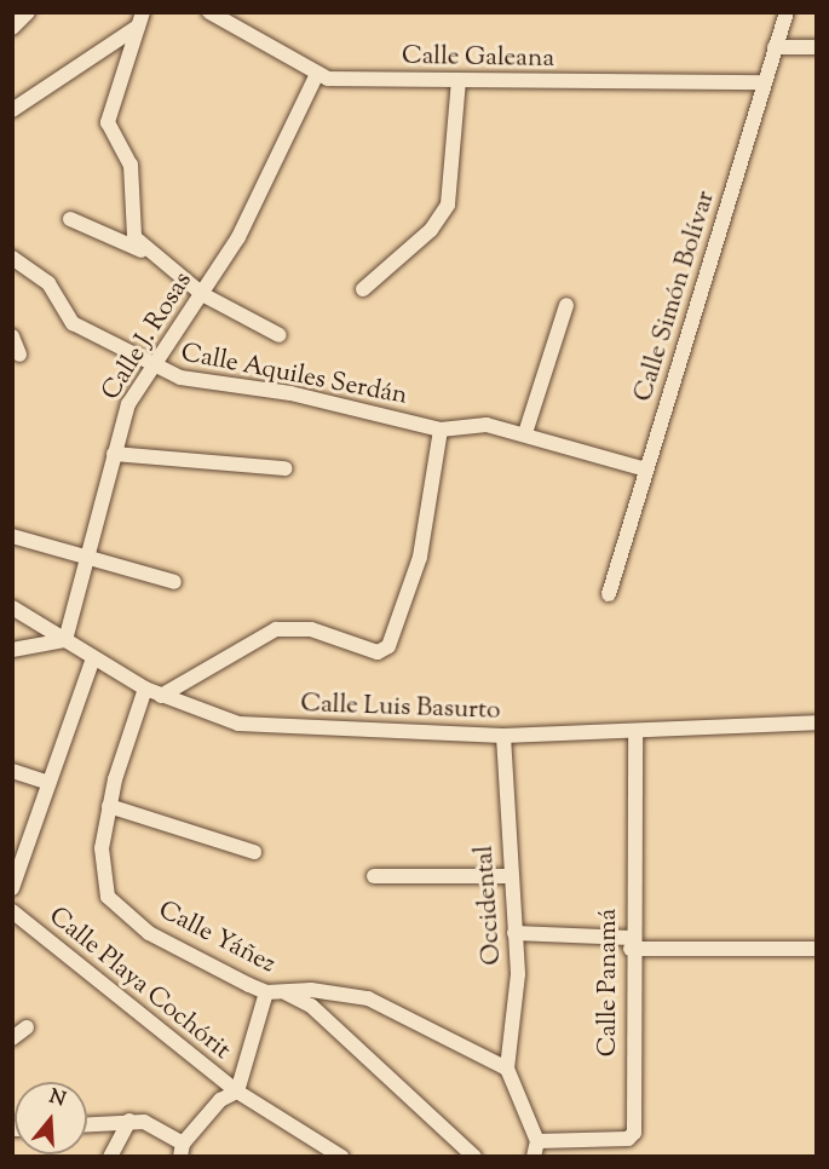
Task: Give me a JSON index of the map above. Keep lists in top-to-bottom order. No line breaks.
{"streets":{"street":["Calle Galeana","Calle Simón Bolívar","Calle J. Rosas","Calle Aquiles Serdán","Calle Luis Basurto","Occidental","Calle Yáñez","Calle Panamá","Calle Playa Cochórit"]},"crossings":[["Calle Galeana","Calle Simón Bolívar"],["Calle Galeana","Calle J. Rosas"],["Calle Simón Bolívar","Calle Aquiles Serdán"],["Calle J. Rosas","Calle Aquiles Serdán"],["Calle J. Rosas","Calle Luis Basurto"],["Calle Luis Basurto","Occidental"],["Calle Luis Basurto","Calle Yáñez"],["Calle Luis Basurto","Calle Panamá"],["Occidental","Calle Yáñez"]],"north":"top"}
